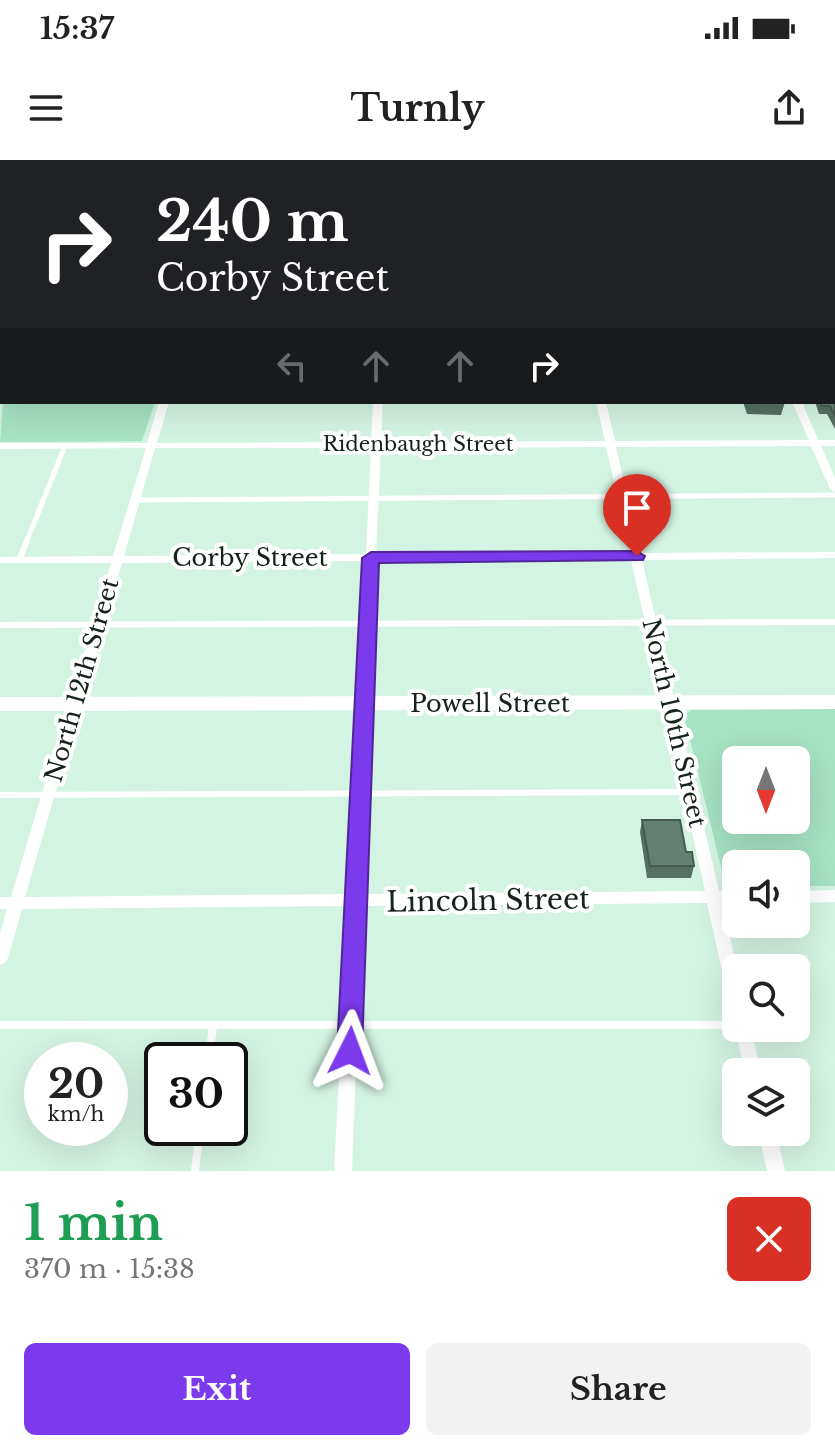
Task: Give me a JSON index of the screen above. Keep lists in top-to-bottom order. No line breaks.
{"streets":{"street":["Ridenbaugh Street","Corby Street","North 12th Street","Powell Street","North 10th Street","Lincoln Street"]},"crossings":[["Ridenbaugh Street","North 12th Street"],["Ridenbaugh Street","North 10th Street"],["Corby Street","North 12th Street"],["Corby Street","North 10th Street"],["North 12th Street","Powell Street"],["North 12th Street","Lincoln Street"],["Powell Street","North 10th Street"],["North 10th Street","Lincoln Street"]],"north":"bottom","page":{"status":"15:37","header":"Turnly","turn":["240 m","Corby Street"],"speed":"20 km/h","limit":"30","heading":["1 min","370 m · 15:38"],"buttons":["Exit","Share"]}}
